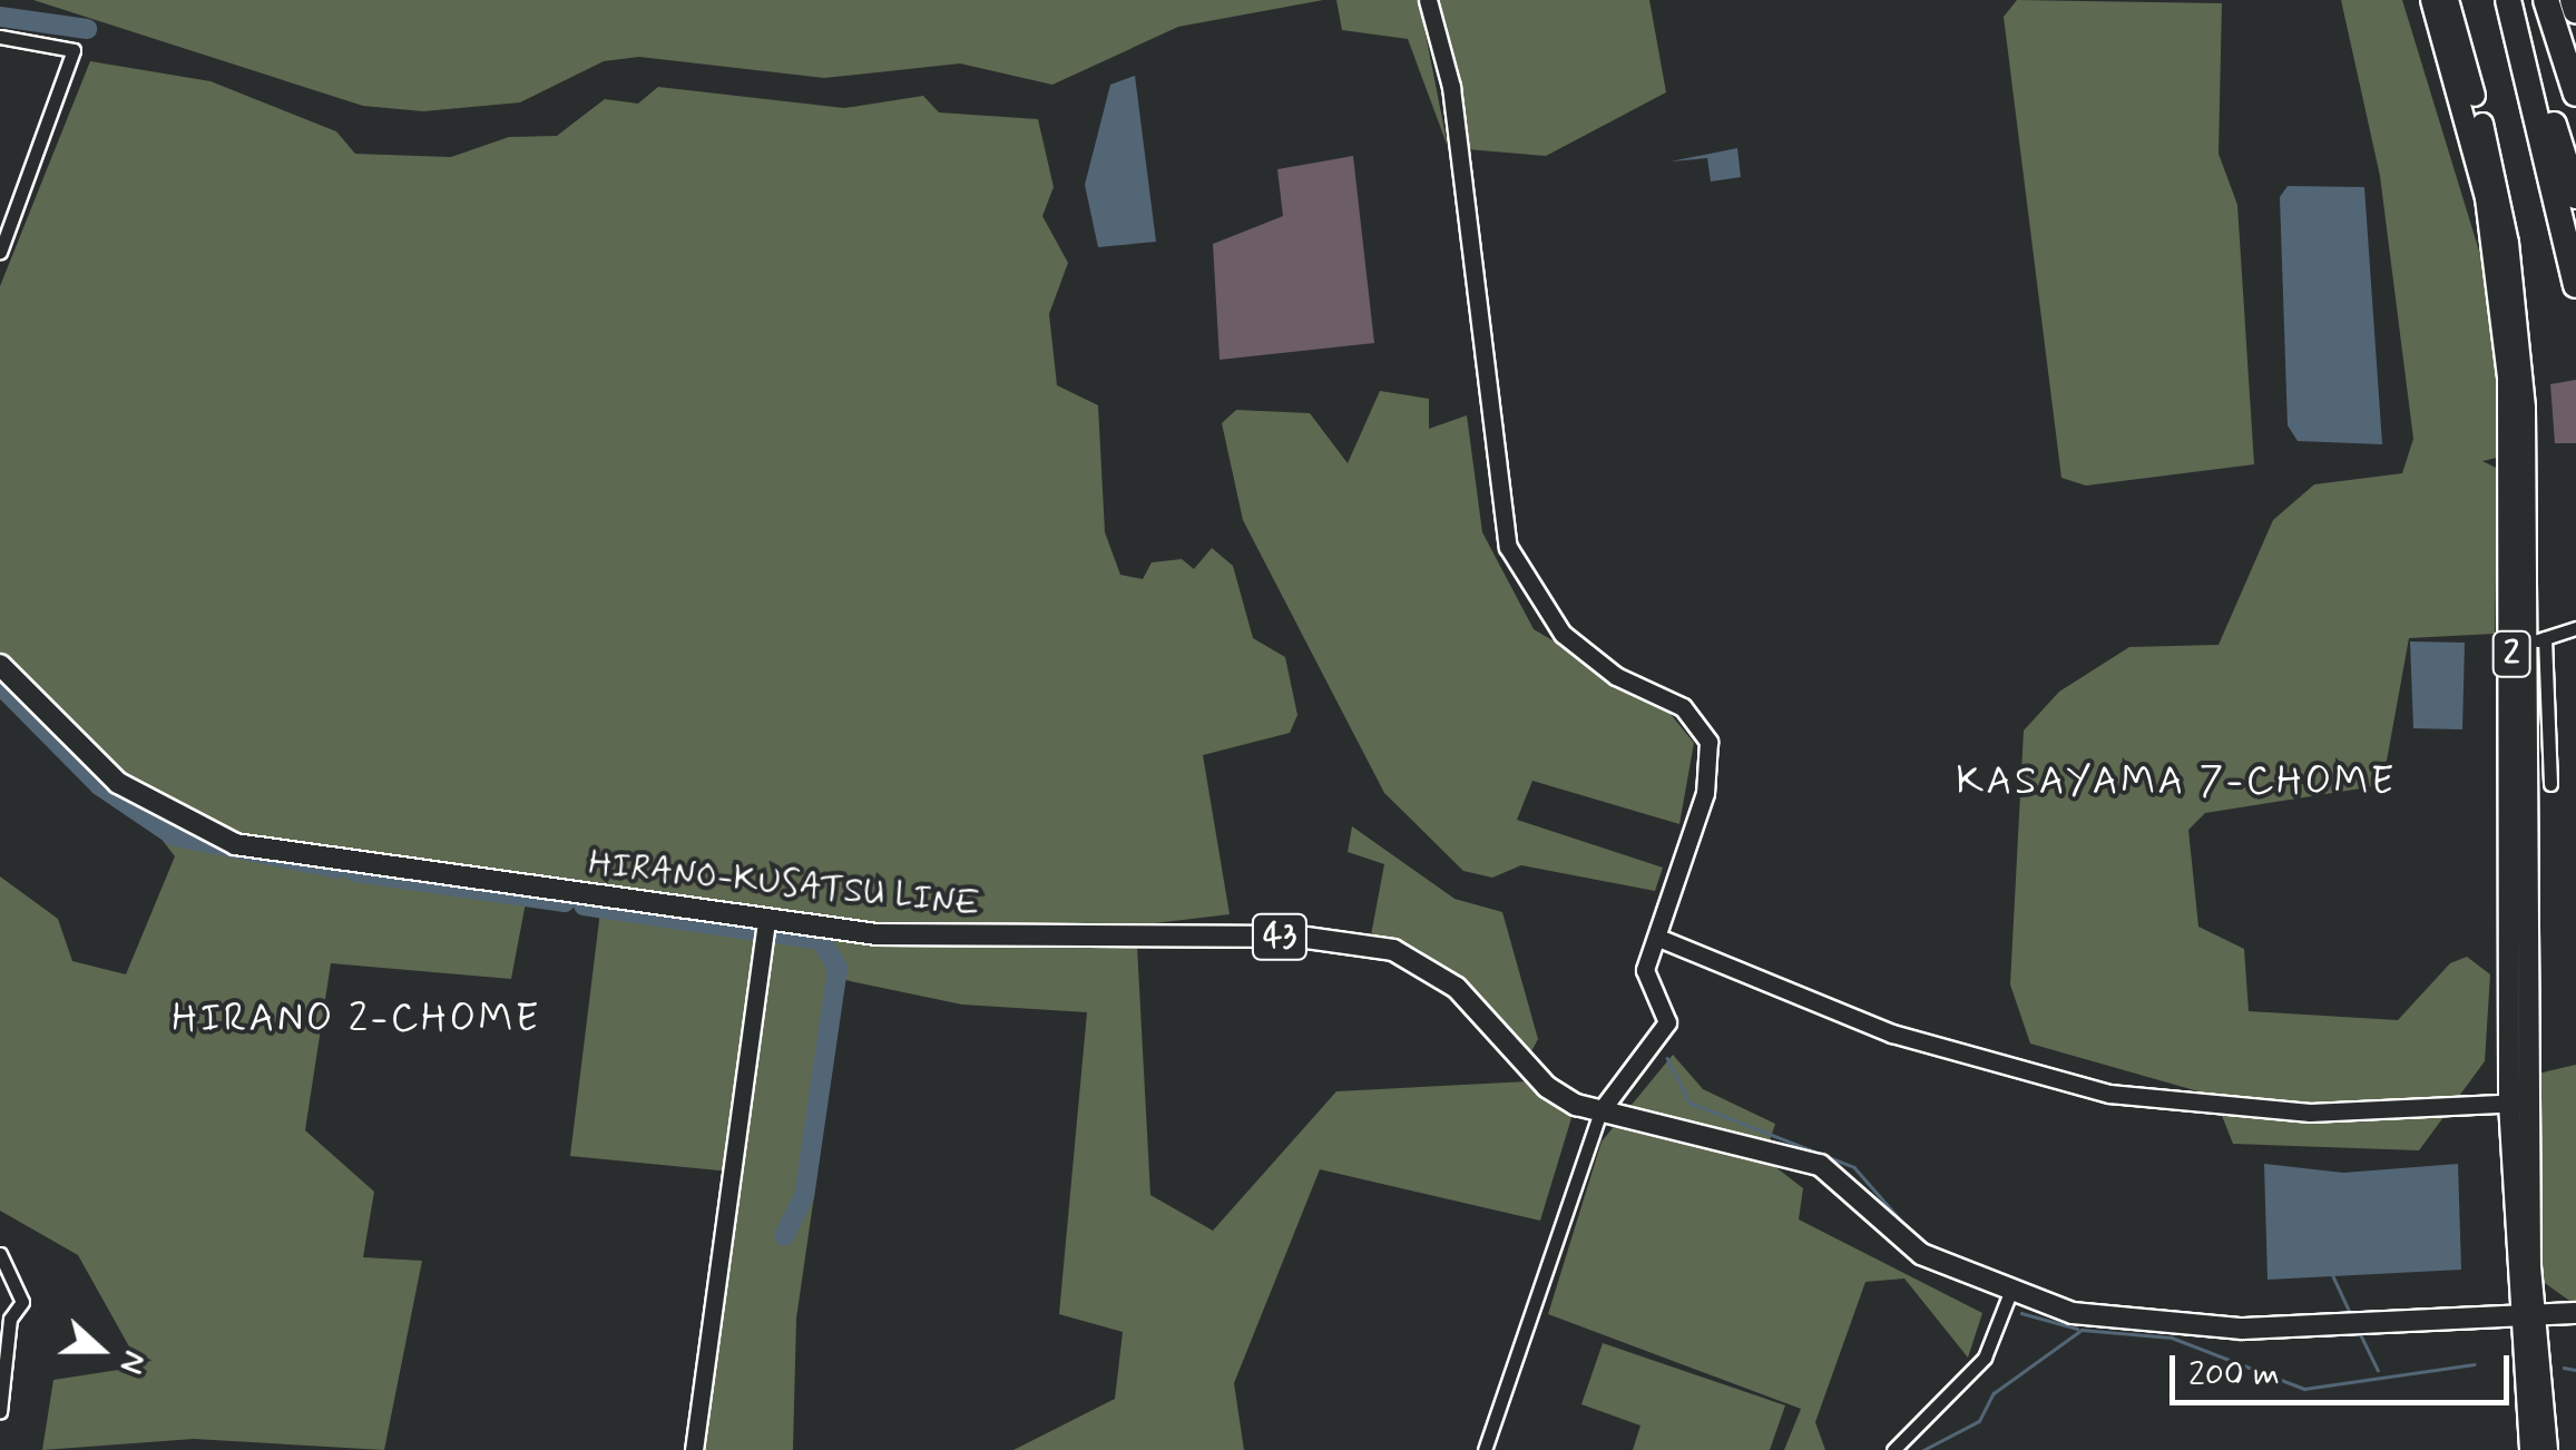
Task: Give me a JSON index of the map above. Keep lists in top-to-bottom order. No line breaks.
{"streets":{"main road":["2","HIRANO-KUSATSU LINE","43"]},"crossings":[["2","HIRANO-KUSATSU LINE"]],"districts":["KASAYAMA 7-CHOME","HIRANO 2-CHOME"],"scale_bar":"200 m","north":"right"}
